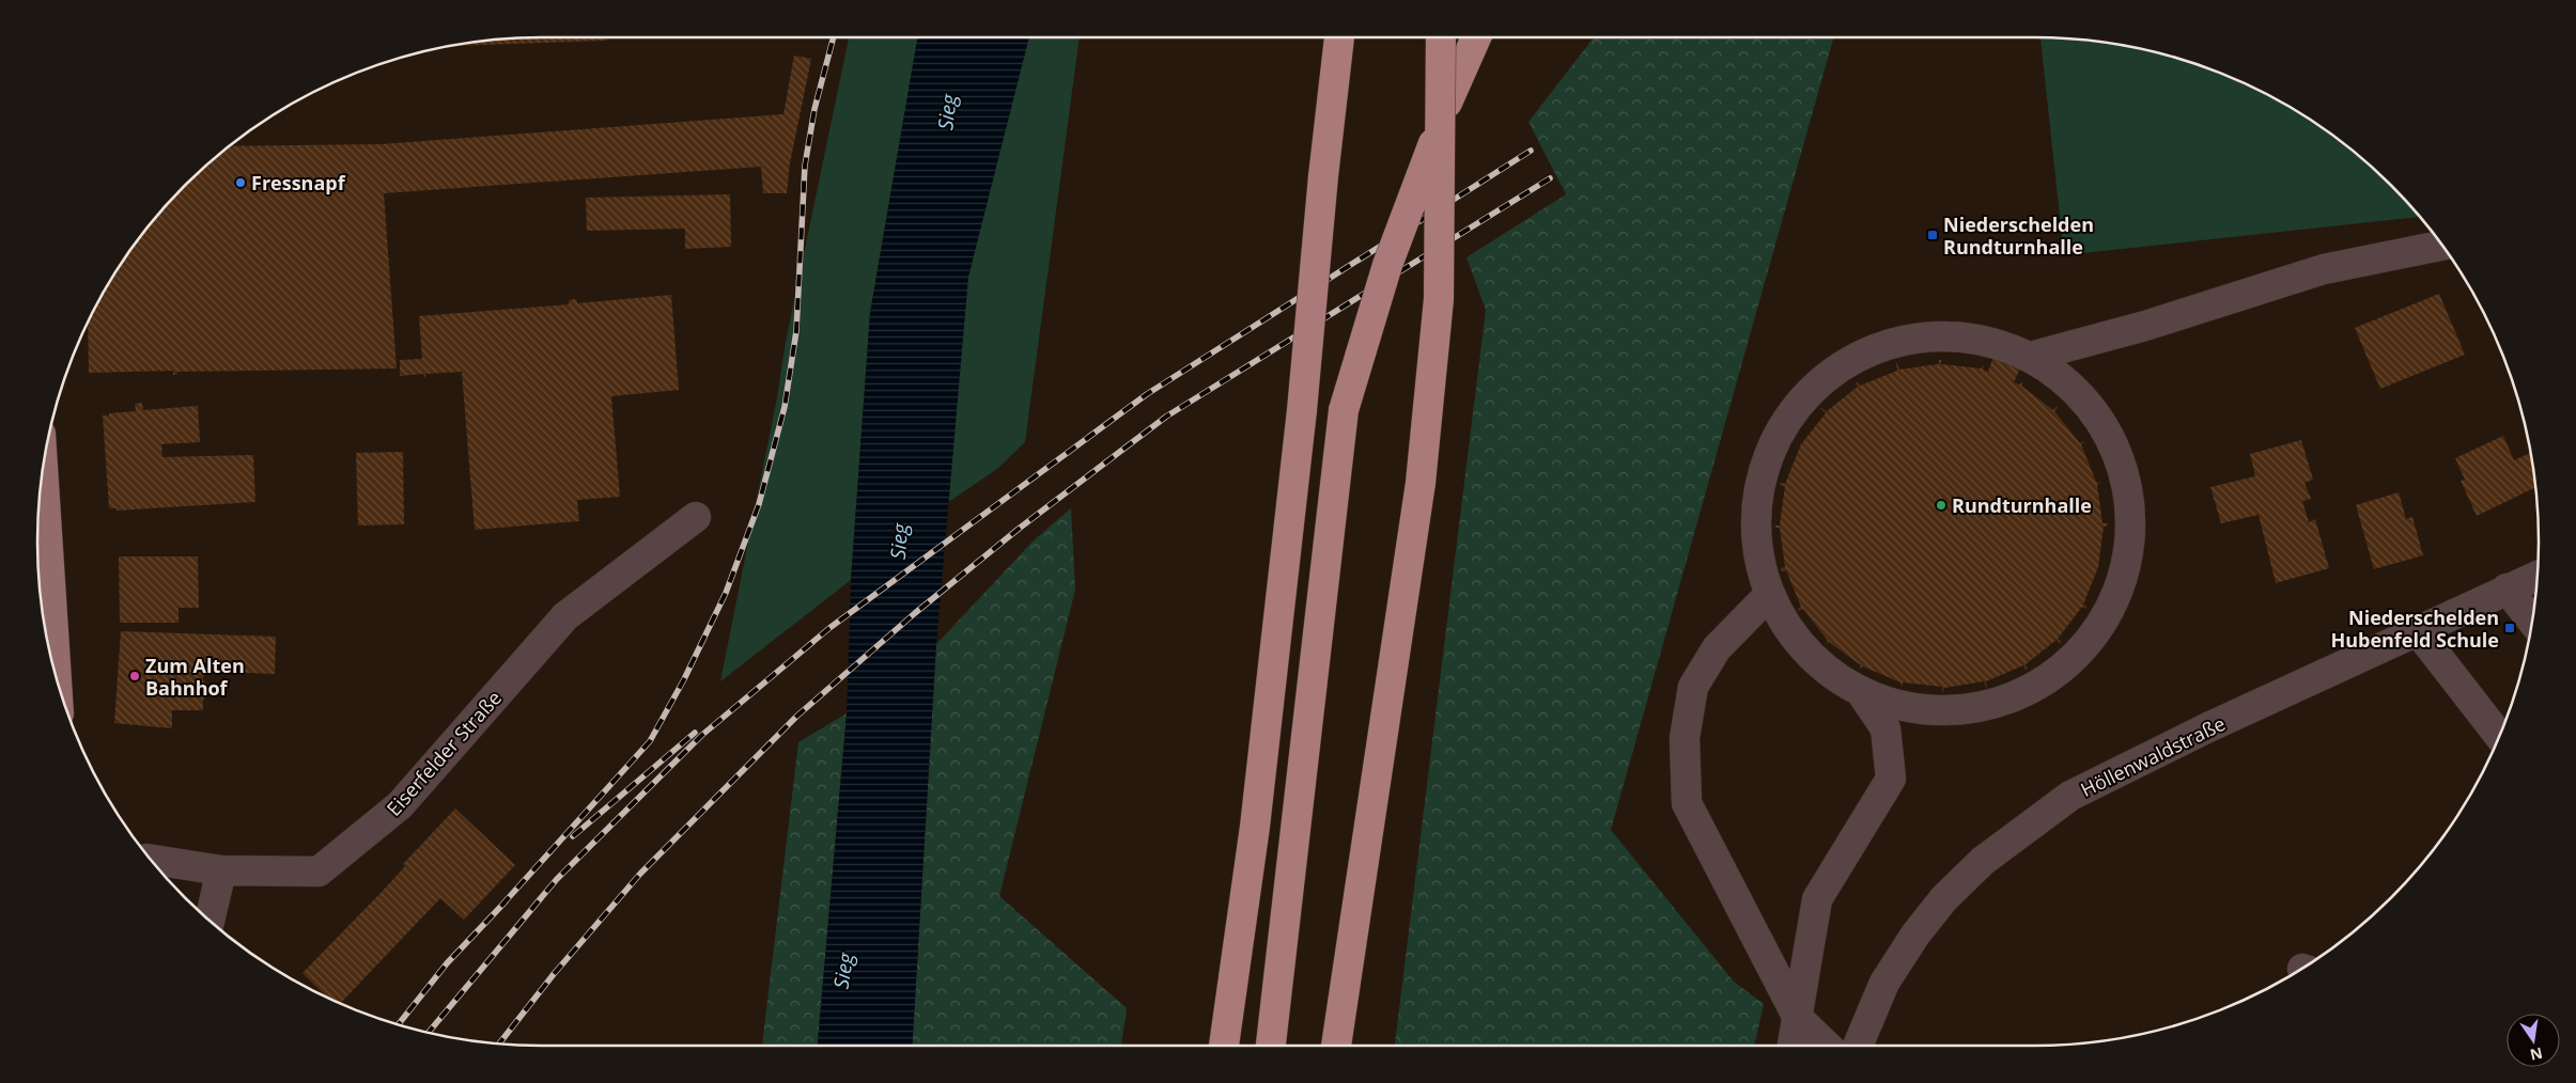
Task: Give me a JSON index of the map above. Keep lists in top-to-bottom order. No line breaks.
{"streets":{"street":["Eiserfelder Straße","Höllenwaldstraße"]},"water":["Sieg"],"places":{"other":["Fressnapf","Rundturnhalle","Zum Alten Bahnhof"],"transit":["Niederschelden Rundturnhalle","Niederschelden Hubenfeld Schule"]},"north":"bottom"}
